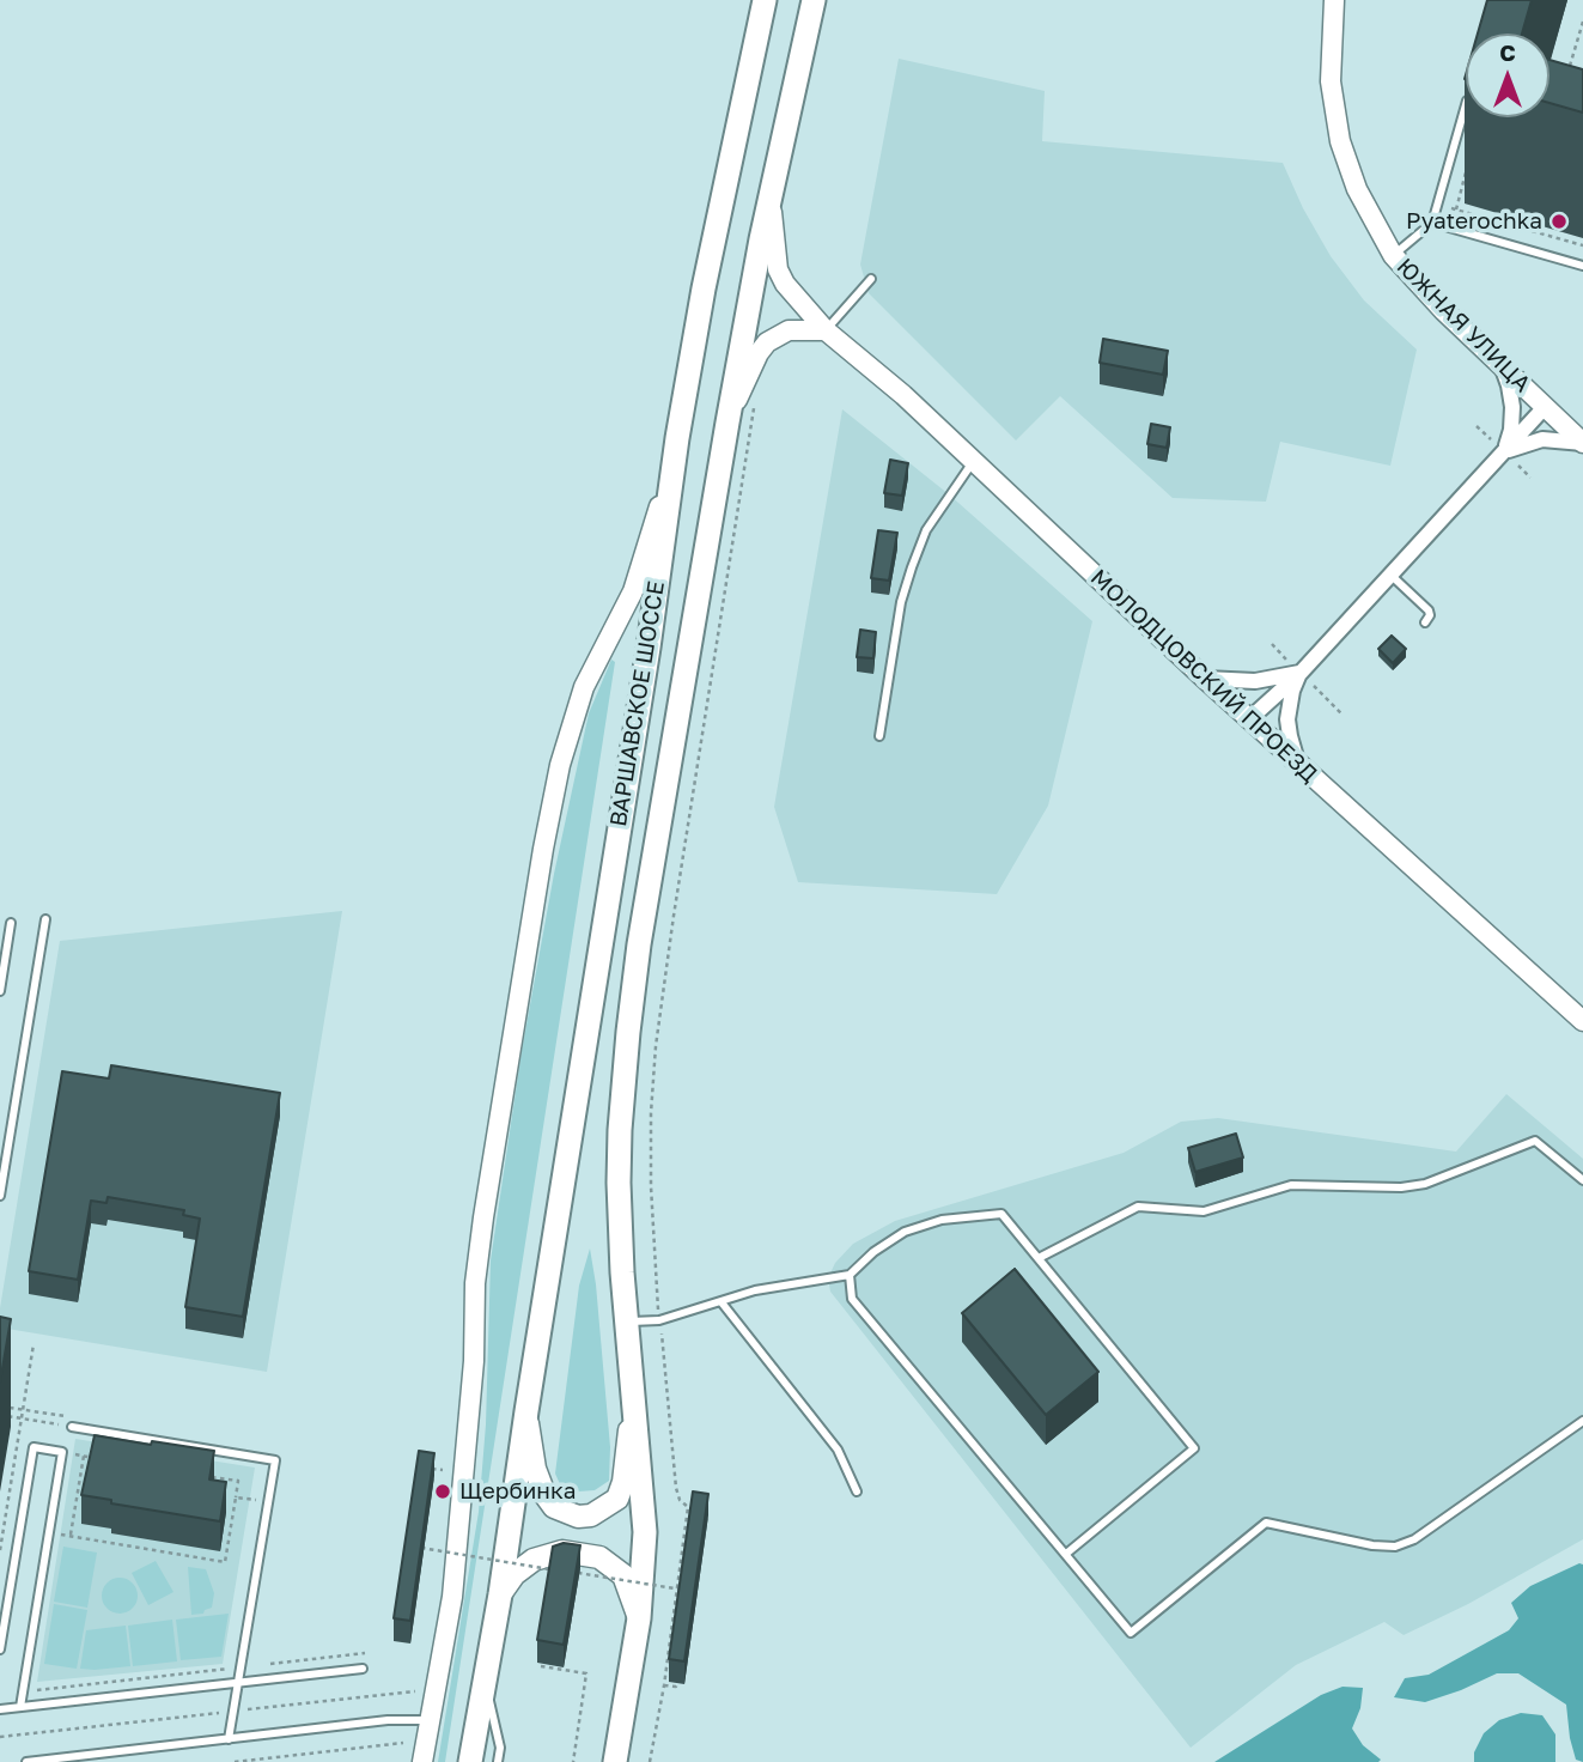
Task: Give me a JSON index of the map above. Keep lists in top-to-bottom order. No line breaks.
{"streets":{"main road":["ВАРШАВСКОЕ ШОССЕ"],"street":["ЮЖНАЯ УЛИЦА","МОЛОДЦОВСКИЙ ПРОЕЗД"]},"crossings":[["МОЛОДЦОВСКИЙ ПРОЕЗД","ВАРШАВСКОЕ ШОССЕ"]],"places":["Pyaterochka","Щербинка"],"north":"top"}
